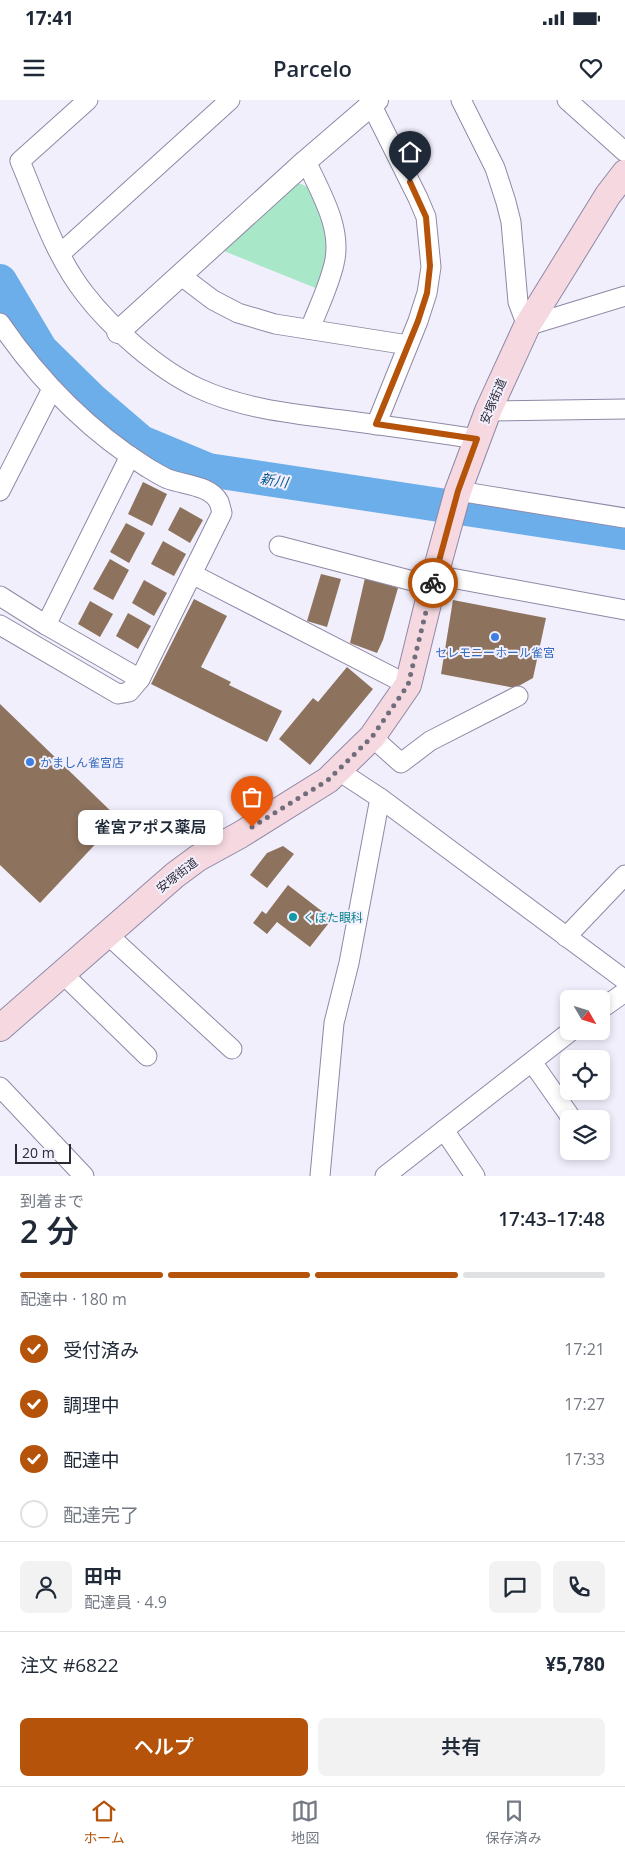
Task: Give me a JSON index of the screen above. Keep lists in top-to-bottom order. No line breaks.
{"streets":{"main road":["安塚街道"]},"water":["新川"],"places":["セレモニーホール雀宮","かましん雀宮店","雀宮アポス薬局","くぼた眼科"],"scale_bar":"20 m","north":"bottom right","page":{"status":"17:41","header":"Parcelo","bubble":"雀宮アポス薬局","scale":"20 m","heading":["2 分","到着まで","17:43–17:48"],"panel":["田中","配達員 · 4.9","注文 #6822","¥5,780"],"bar":"配達中 · 180 m","list":[["受付済み","17:21"],["調理中","17:27"],["配達中","17:33"],"配達完了"],"buttons":["ヘルプ","共有"],"tabs":["ホーム","地図","保存済み"]}}
